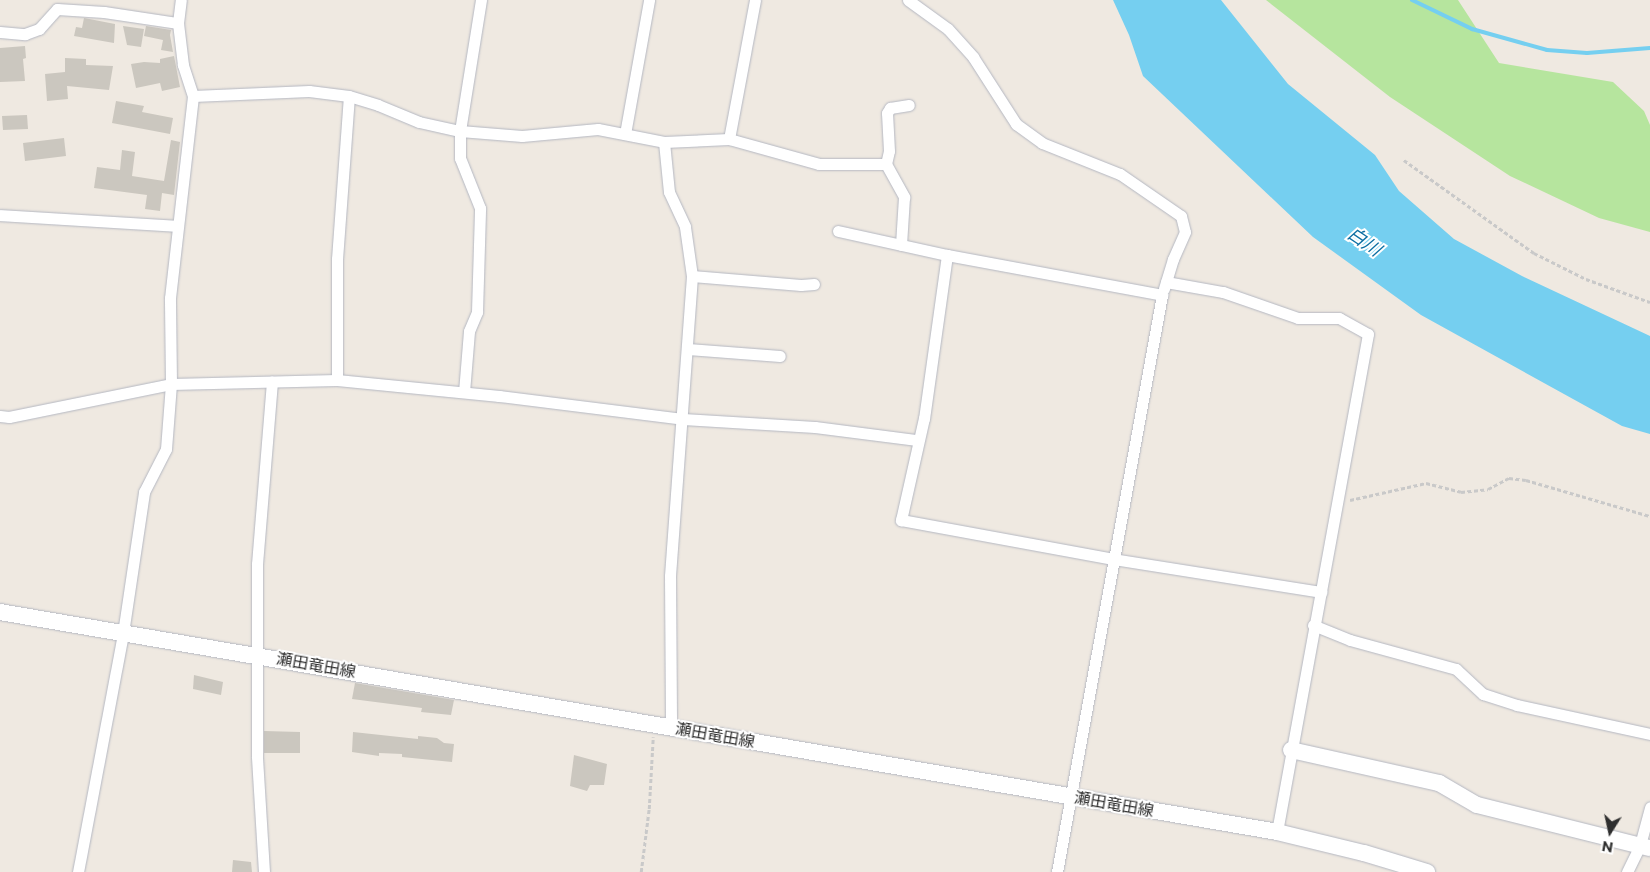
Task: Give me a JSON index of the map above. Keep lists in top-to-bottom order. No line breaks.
{"streets":{"main road":["瀬田竜田線"]},"water":["白川"],"north":"bottom"}
